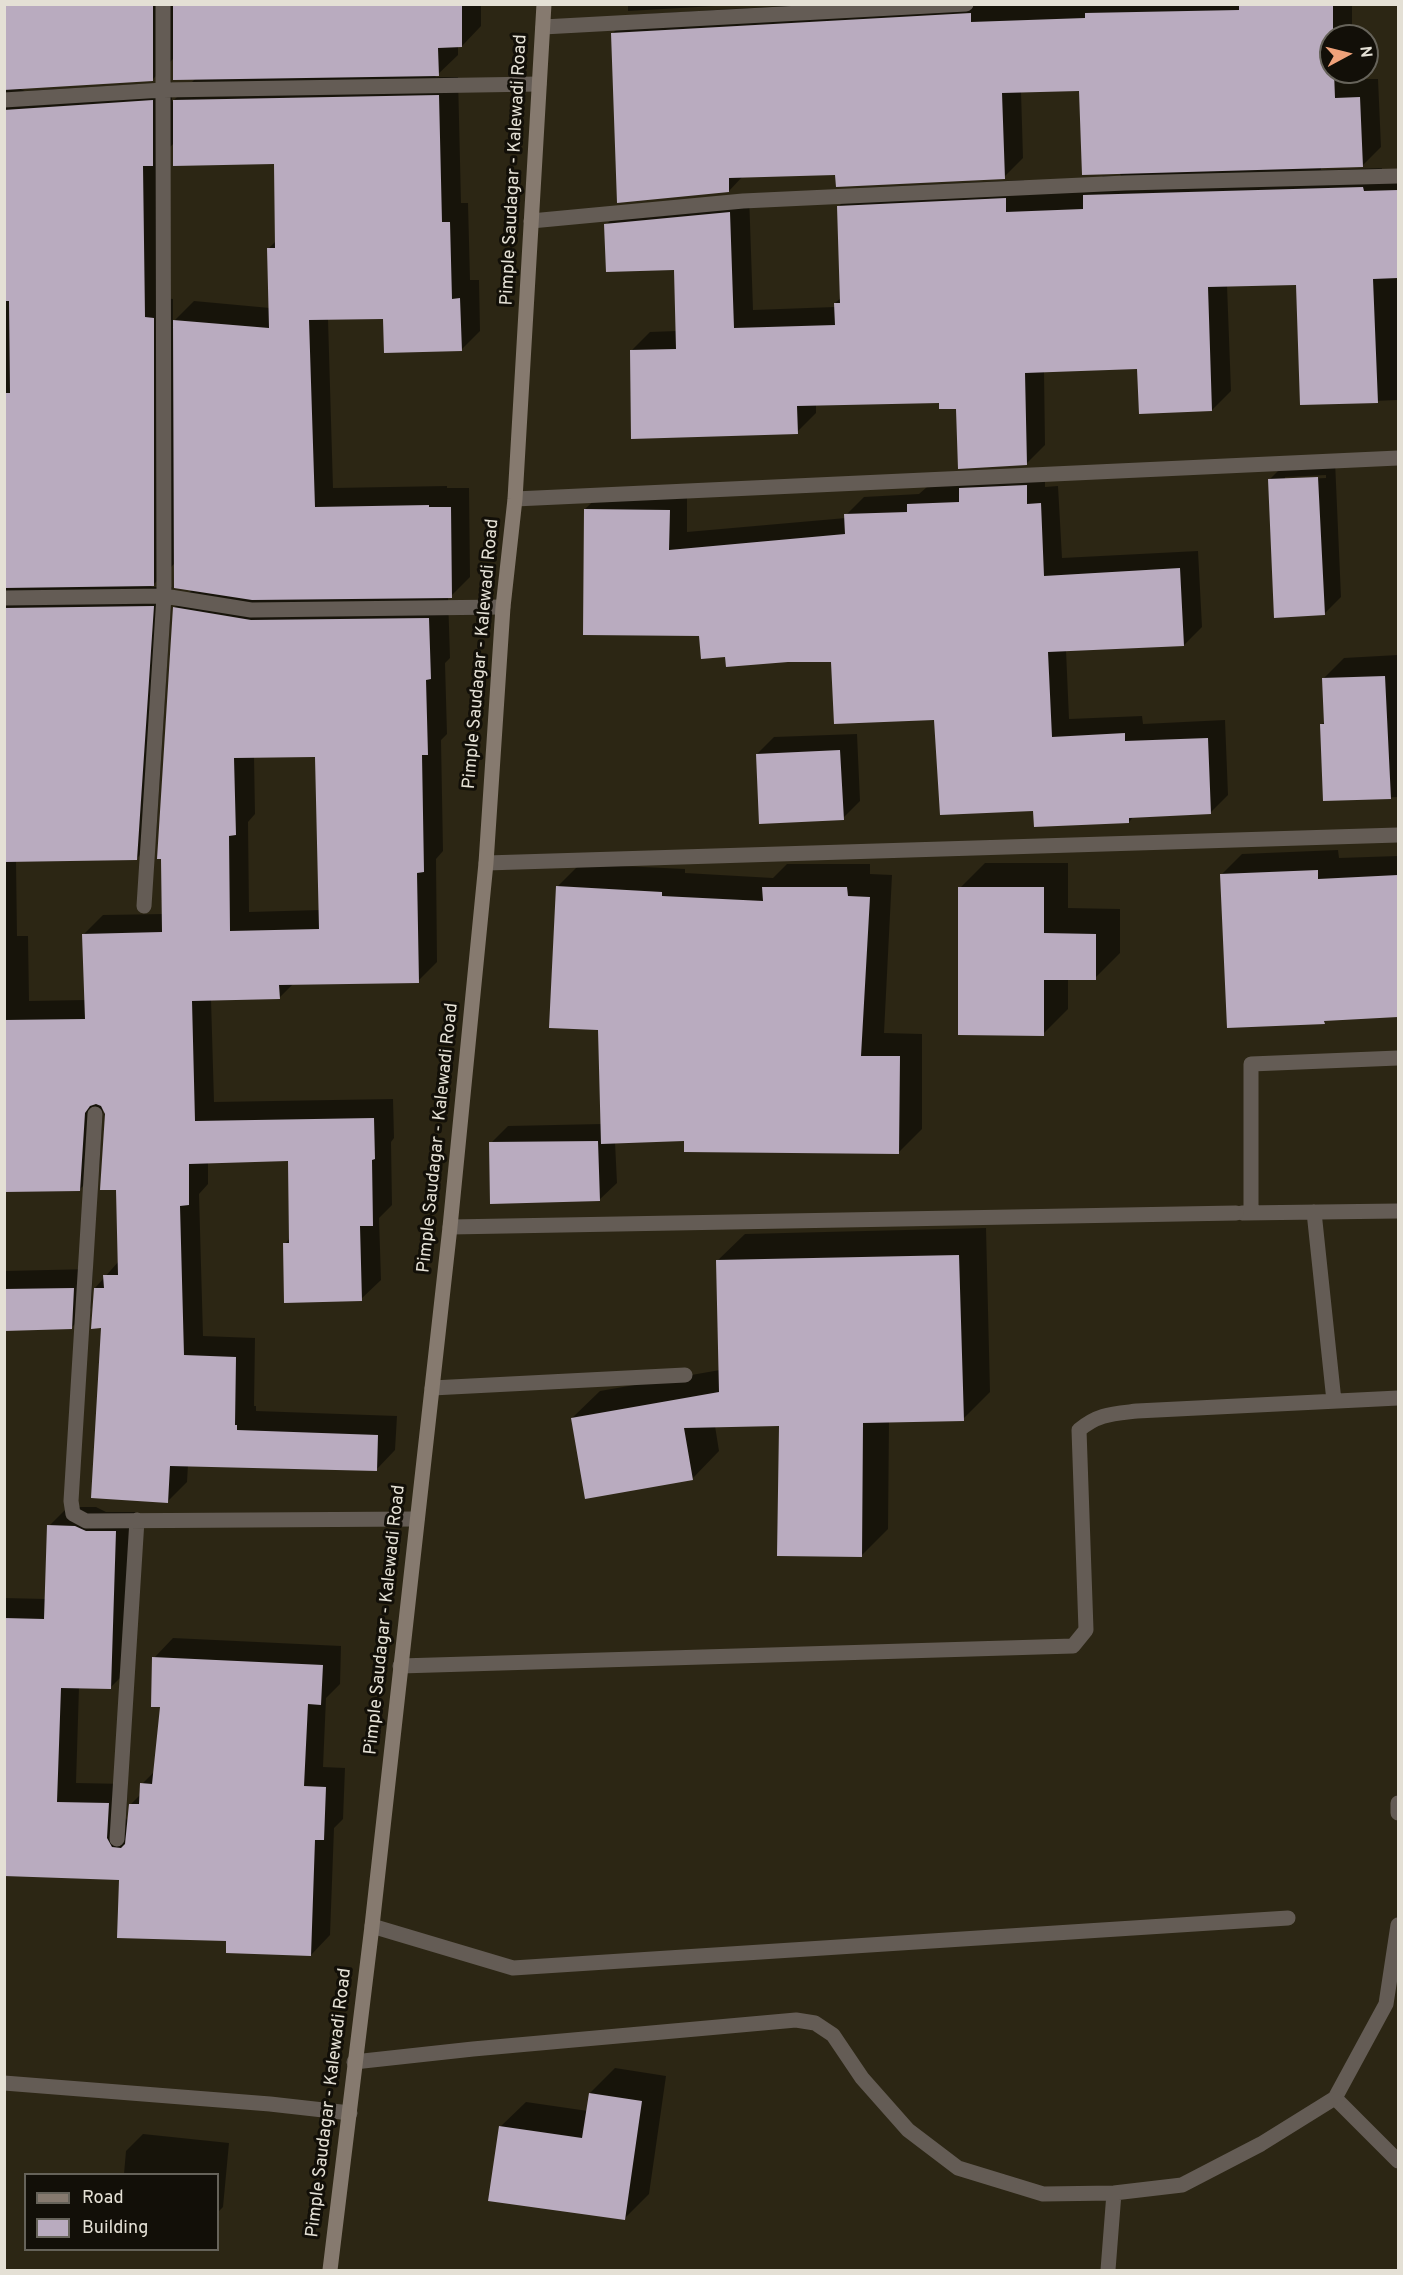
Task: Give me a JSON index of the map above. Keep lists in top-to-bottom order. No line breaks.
{"streets":{"main road":["Pimple Saudagar - Kalewadi Road"]},"legend":["Road","Building"],"north":"right"}
